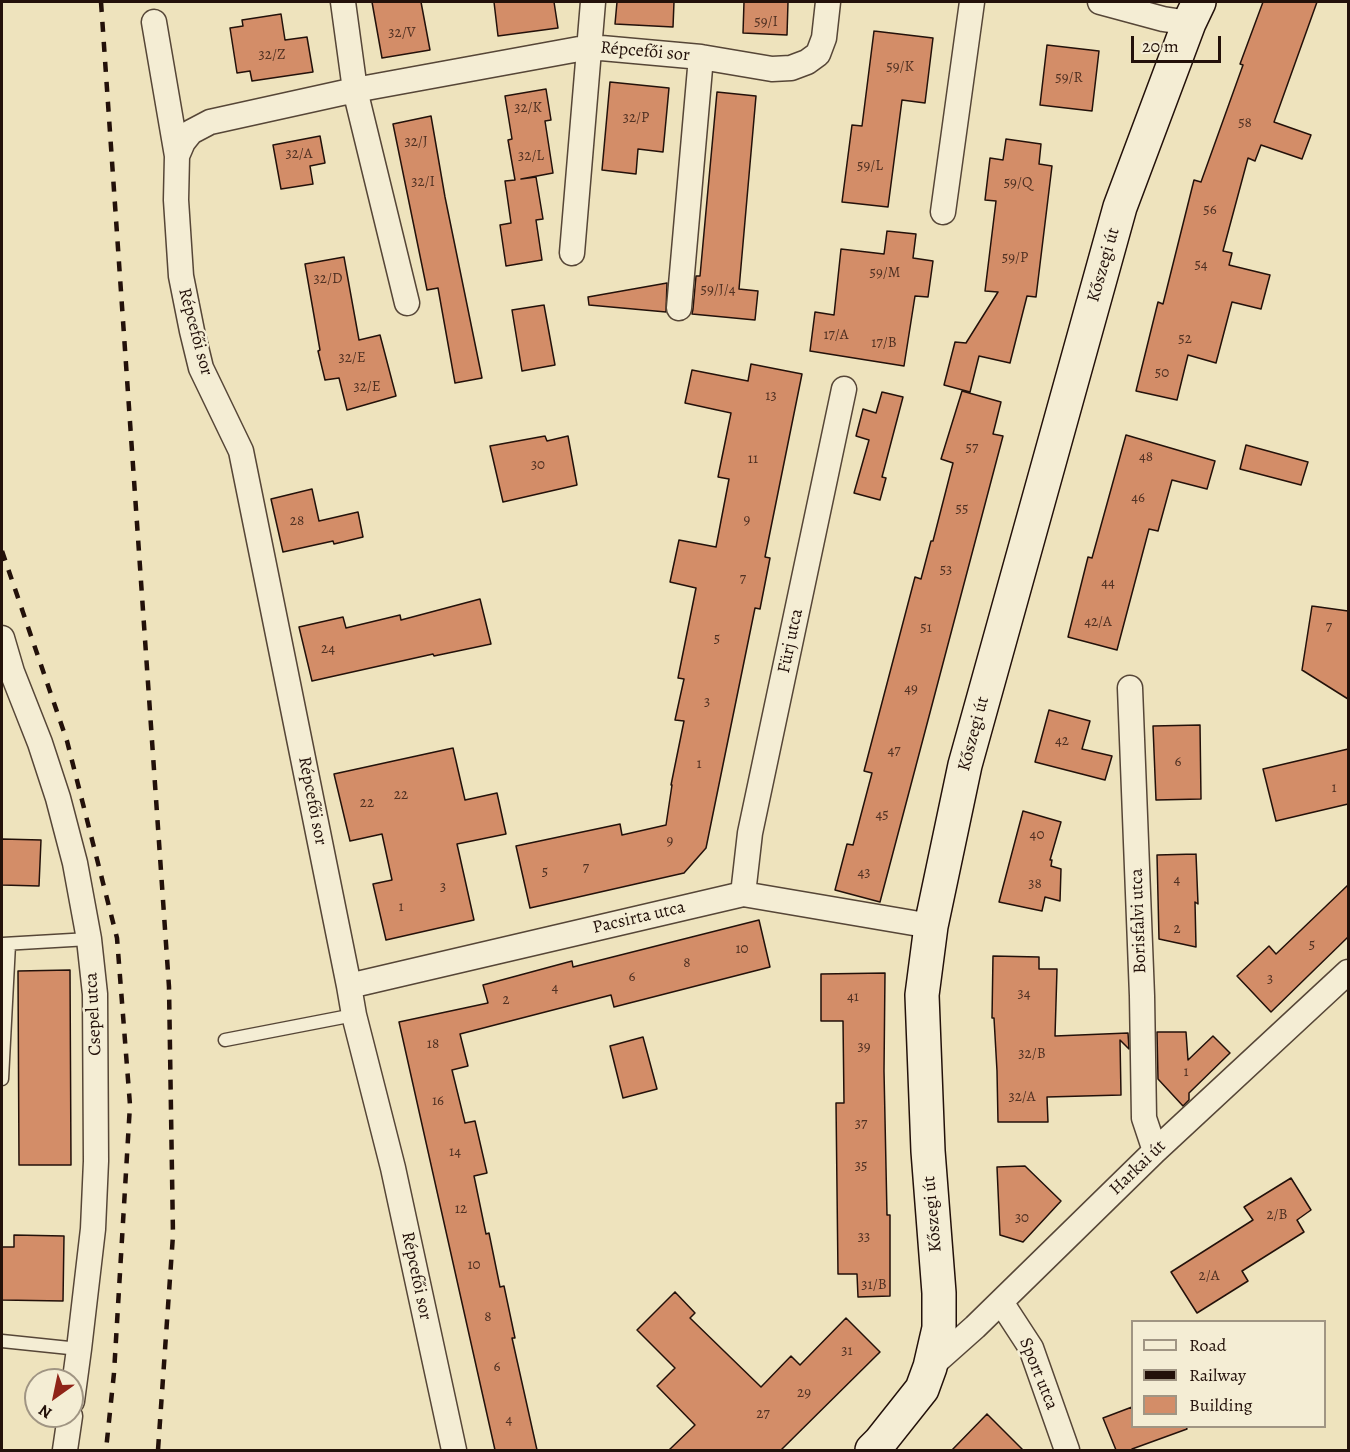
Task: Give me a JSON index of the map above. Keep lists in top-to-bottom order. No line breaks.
{"streets":{"main road":["Kőszegi út"],"street":["Répcefői sor","Fürj utca","Pacsirta utca","Borisfalvi utca","Csepel utca","Harkai út","Sport utca"]},"crossings":[["Répcefői sor","Pacsirta utca"],["Kőszegi út","Pacsirta utca"],["Kőszegi út","Harkai út"],["Fürj utca","Pacsirta utca"],["Borisfalvi utca","Harkai út"],["Harkai út","Sport utca"]],"house_numbers":["59/I","32/V","32/Z","59/K","59/R","32/K","32/P","58","32/J","32/A","32/L","59/L","32/I","59/Q","56","59/P","54","59/M","32/D","59/J/4","17/A","52","17/B","32/E","50","32/E","13","57","48","11","30","46","55","9","28","53","7","44","42/A","7","51","5","24","49","3","42","47","6","1","1","22","22","45","40","9","7","5","43","4","38","3","1","2","5","10","8","6","3","4","34","41","2","18","39","32/B","1","32/A","16","37","14","35","12","2/B","30","33","10","2/A","31/B","8","31","6","29","27","4"],"legend":["Road","Railway","Building"],"scale_bar":"20 m","north":"bottom left"}
